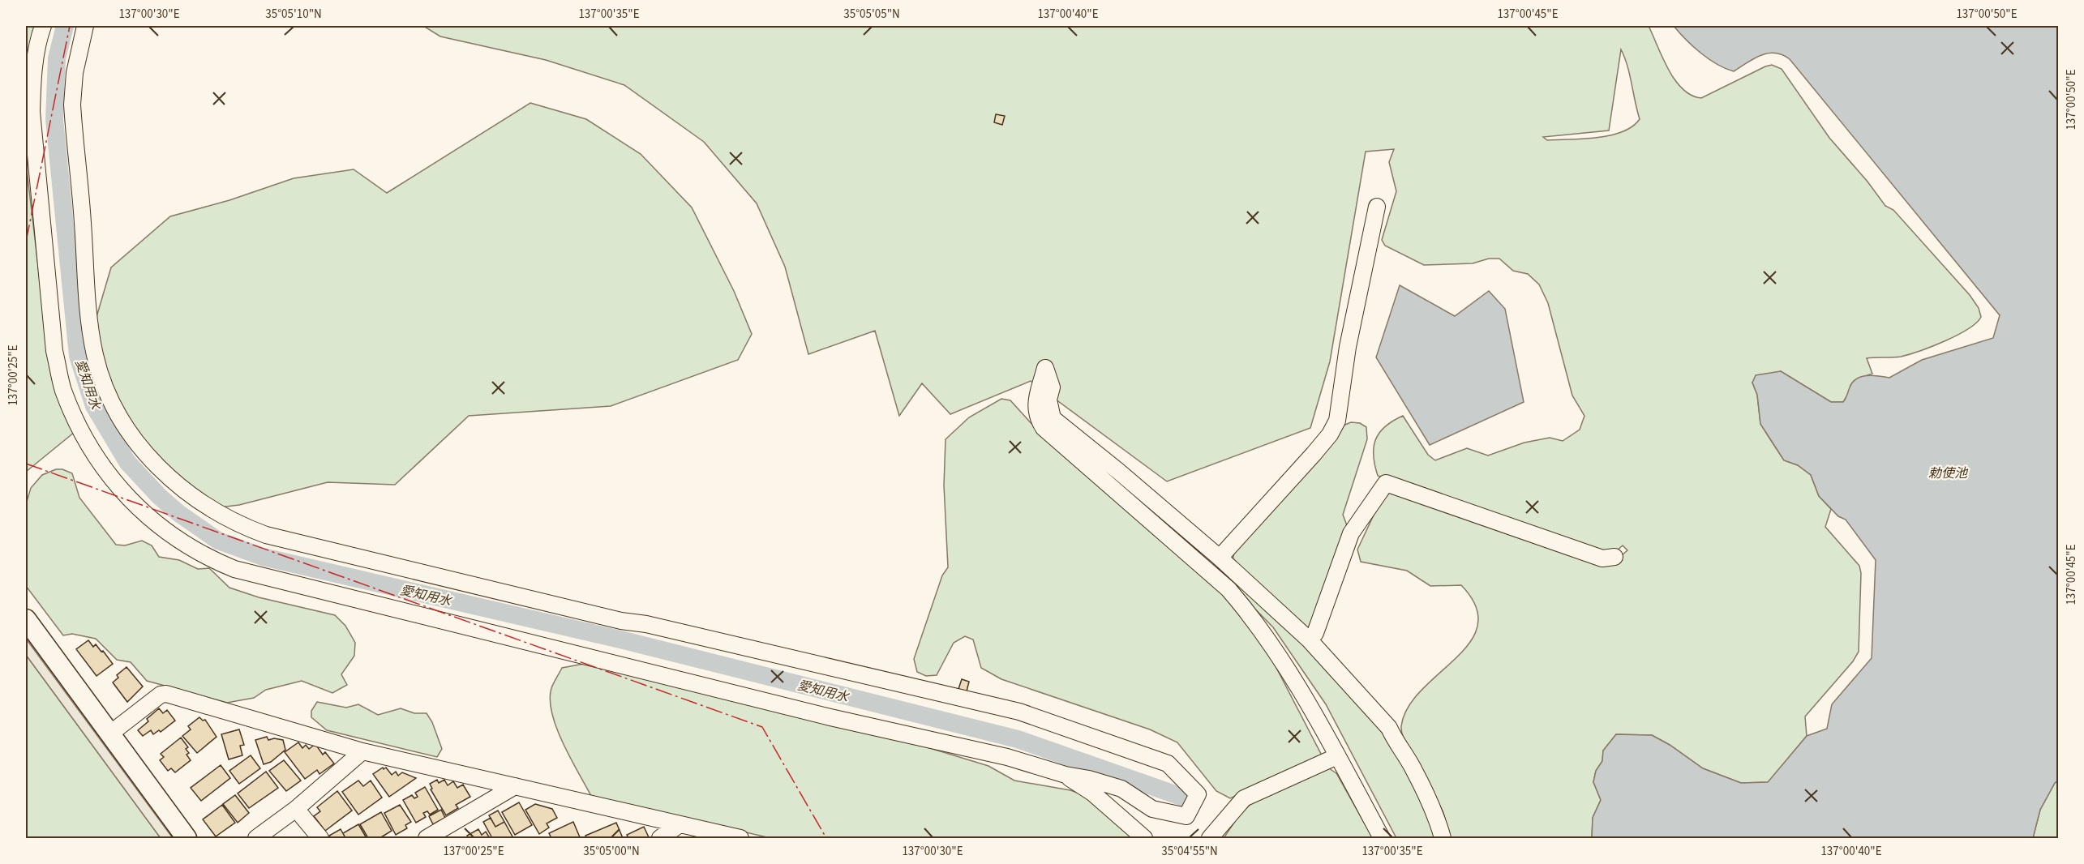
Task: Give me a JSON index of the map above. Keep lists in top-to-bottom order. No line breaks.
{"water":["愛知用水","勅使池"],"coordinates":["137°00'30\"E","35°05'10\"N","137°00'35\"E","35°05'05\"N","137°00'40\"E","137°00'45\"E","137°00'50\"E","137°00'25\"E","35°05'00\"N","35°04'55\"N"]}
